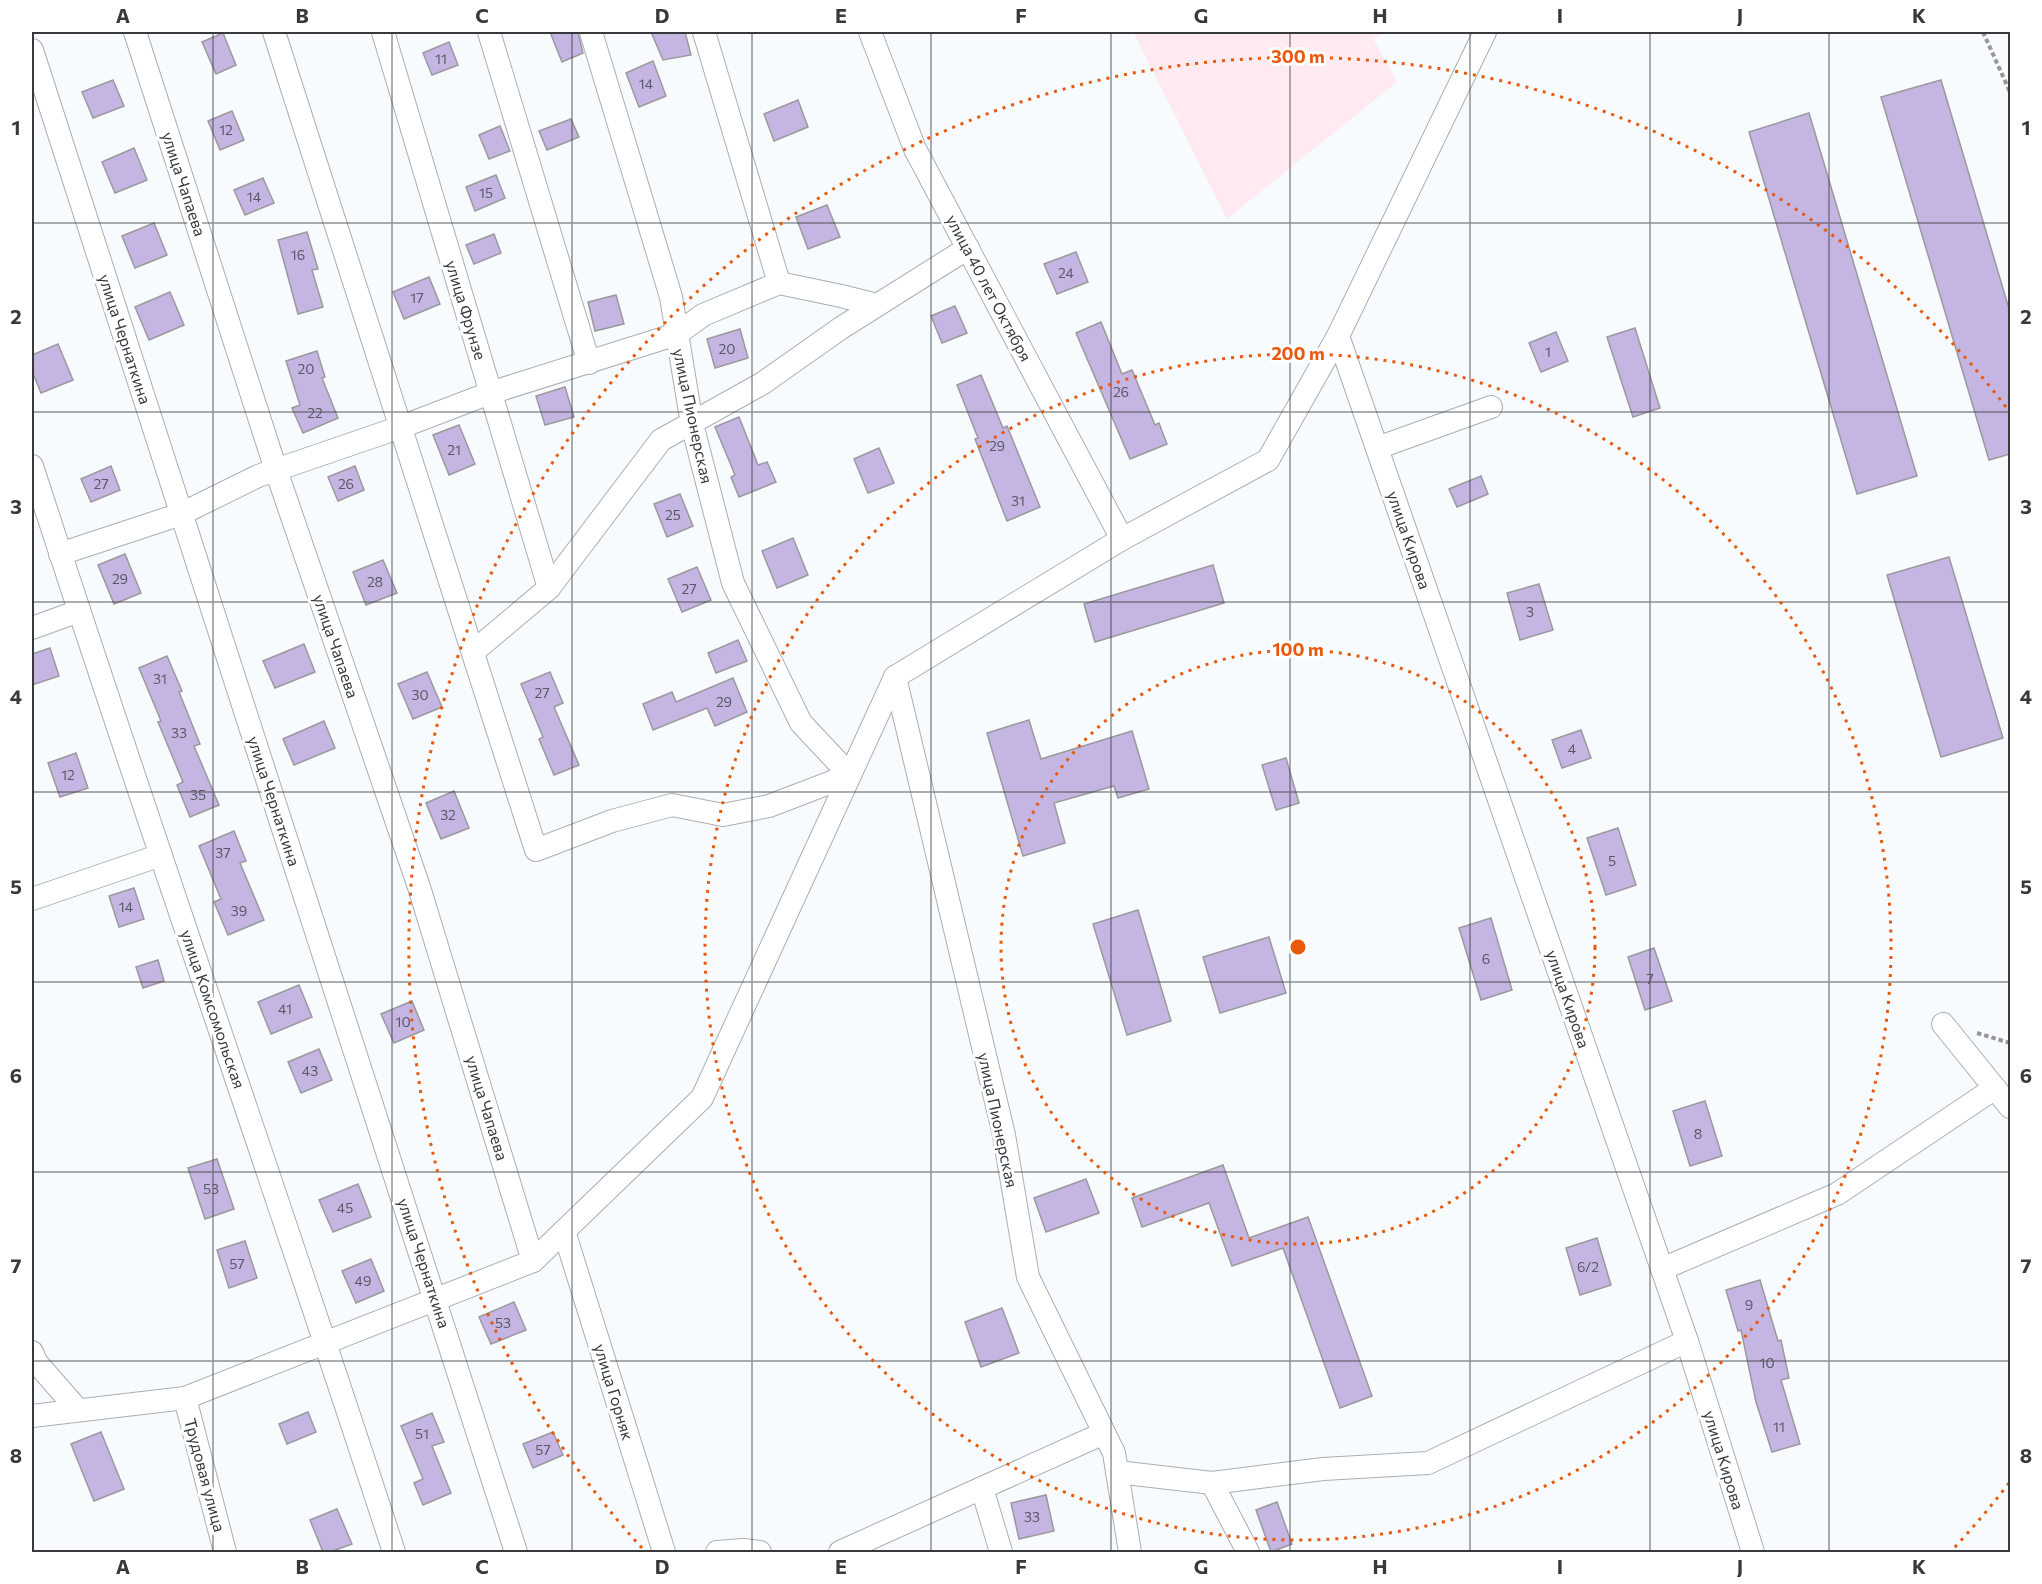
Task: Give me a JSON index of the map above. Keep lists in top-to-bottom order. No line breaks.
{"streets":{"street":["улица Чапаева","улица 40 лет Октября","улица Фрунзе","улица Чернаткина","улица Пионерская","улица Кирова","улица Комсомольская","улица Горняк","Трудовая улица"]},"house_numbers":["11","14","12","15","14","16","24","17","20","1","20","26","22","29","21","27","26","31","25","29","28","27","3","31","27","30","29","33","4","12","35","32","37","5","14","39","6","7","41","10","43","8","53","45","57","6/2","49","9","53","10","11","51","57","33"],"grid":{"columns":["A","B","C","D","E","F","G","H","I","J","K"],"rows":["1","2","3","4","5","6","7","8"]},"rings":["300 m","200 m","100 m"]}
